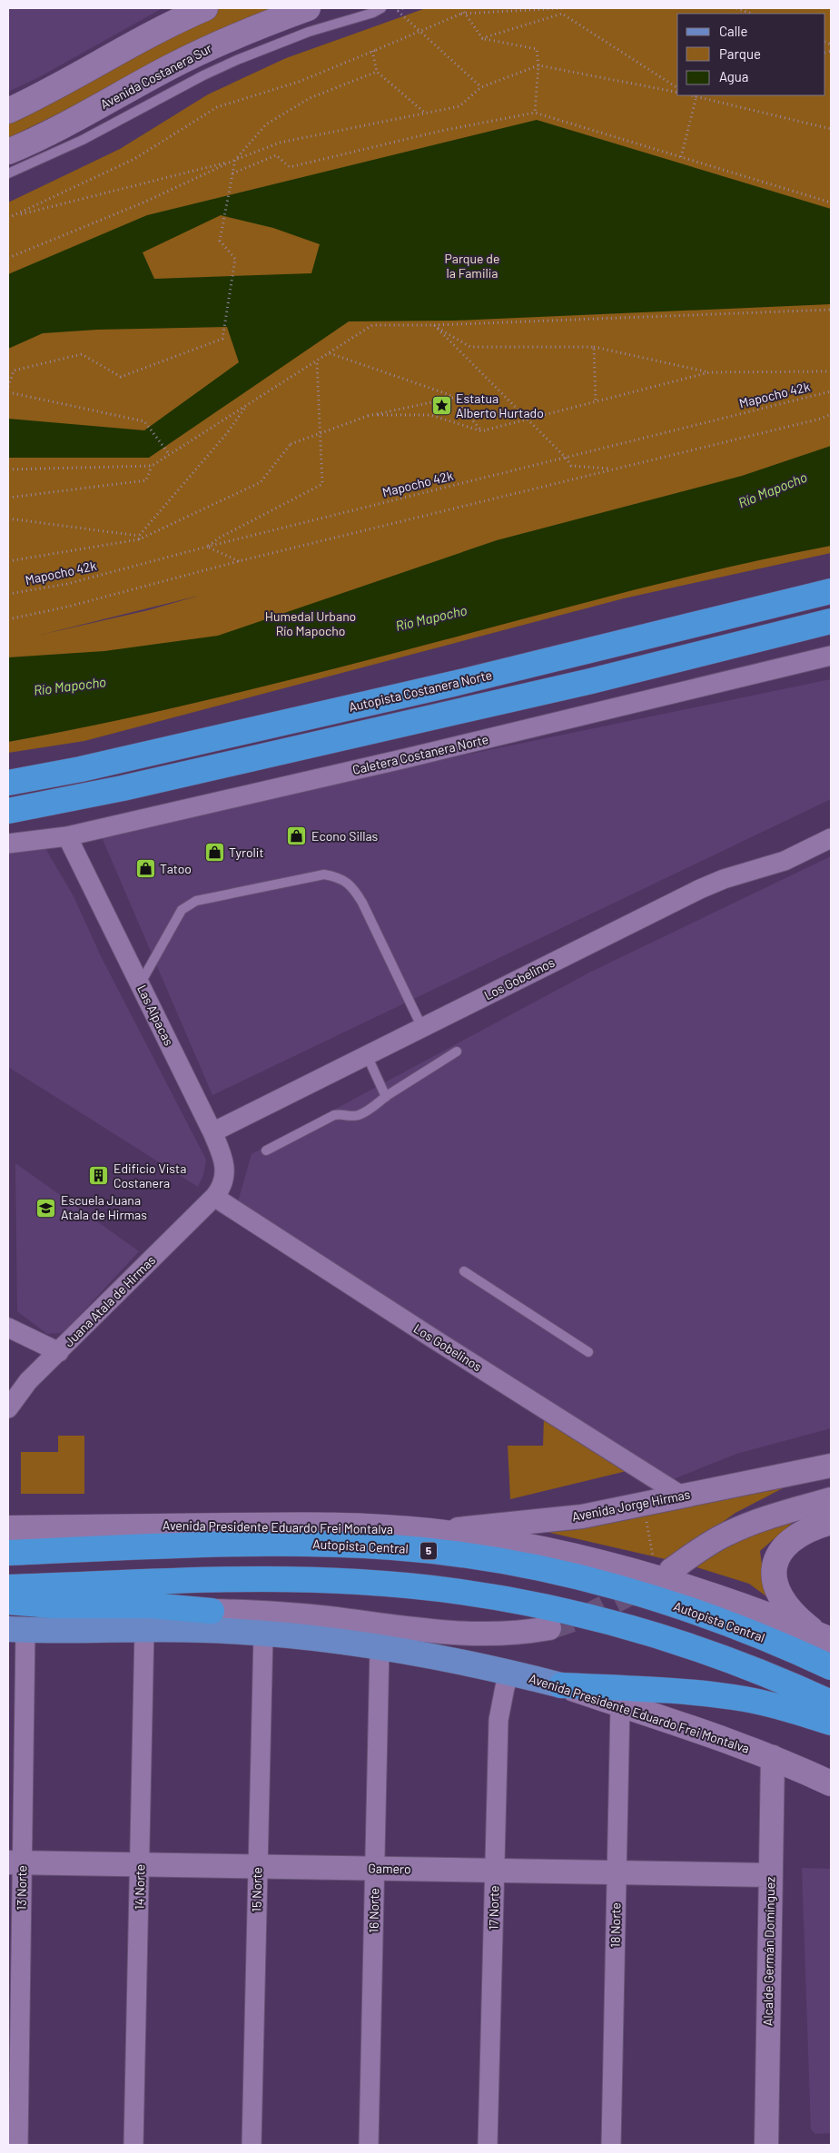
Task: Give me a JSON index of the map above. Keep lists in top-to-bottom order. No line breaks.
{"streets":{"highway":["Autopista Costanera Norte","Autopista Central","5"],"main road":["Avenida Costanera Sur","Avenida Presidente Eduardo Frei Montalva"],"street":["Caletera Costanera Norte","Los Gobelinos","Las Alpacas","Juana Atala de Hirmas","Avenida Jorge Hirmas","Gamero","14 Norte","13 Norte","15 Norte","17 Norte","16 Norte","18 Norte","Alcalde Germán Domínguez"],"path":["Mapocho 42k"]},"crossings":[["Caletera Costanera Norte","Las Alpacas"],["Los Gobelinos","Las Alpacas"],["Los Gobelinos","Juana Atala de Hirmas"],["Los Gobelinos","Avenida Jorge Hirmas"],["Las Alpacas","Juana Atala de Hirmas"],["Avenida Jorge Hirmas","Avenida Presidente Eduardo Frei Montalva"],["Avenida Presidente Eduardo Frei Montalva","14 Norte"],["Avenida Presidente Eduardo Frei Montalva","13 Norte"],["Avenida Presidente Eduardo Frei Montalva","15 Norte"],["Avenida Presidente Eduardo Frei Montalva","17 Norte"],["Avenida Presidente Eduardo Frei Montalva","16 Norte"],["Avenida Presidente Eduardo Frei Montalva","18 Norte"],["Avenida Presidente Eduardo Frei Montalva","Alcalde Germán Domínguez"],["Gamero","14 Norte"],["Gamero","13 Norte"],["Gamero","15 Norte"],["Gamero","17 Norte"],["Gamero","16 Norte"],["Gamero","18 Norte"],["Gamero","Alcalde Germán Domínguez"]],"water":["Río Mapocho"],"parks":["Parque de la Familia","Humedal Urbano Río Mapocho"],"places":{"place":["Estatua Alberto Hurtado"],"shop":["Econo Sillas","Tyrolit","Tatoo"],"building":["Edificio Vista Costanera"],"school or university":["Escuela Juana Atala de Hirmas"]},"legend":["Calle","Parque","Agua"]}
